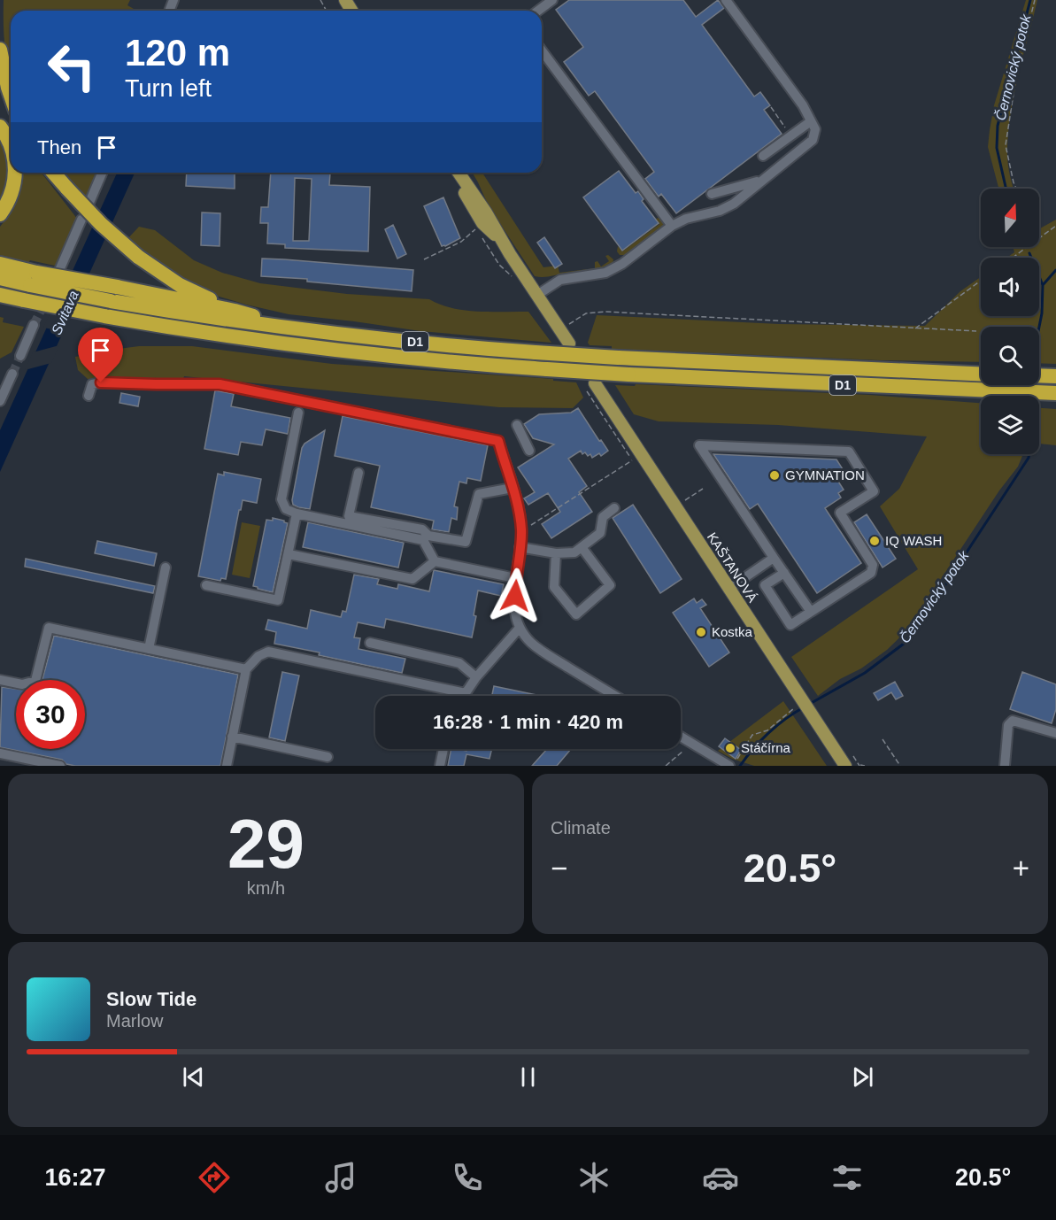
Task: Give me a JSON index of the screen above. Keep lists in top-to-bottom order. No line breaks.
{"streets":{"highway":["D1"],"main road":["KAŠTANOVÁ"]},"water":["Černovický potok","Svitava"],"places":["GYMNATION","IQ WASH","Kostka","Stáčírna"],"north":"top","page":{"turn":["120 m","Turn left"],"then":"Then","limit":"30","trip":"16:28 · 1 min · 420 m","tile":[["29","km/h"],"Climate"],"heat":["−","20.5°","+"],"song":["Slow Tide","Marlow"],"tabs":["16:27","20.5°"]}}
